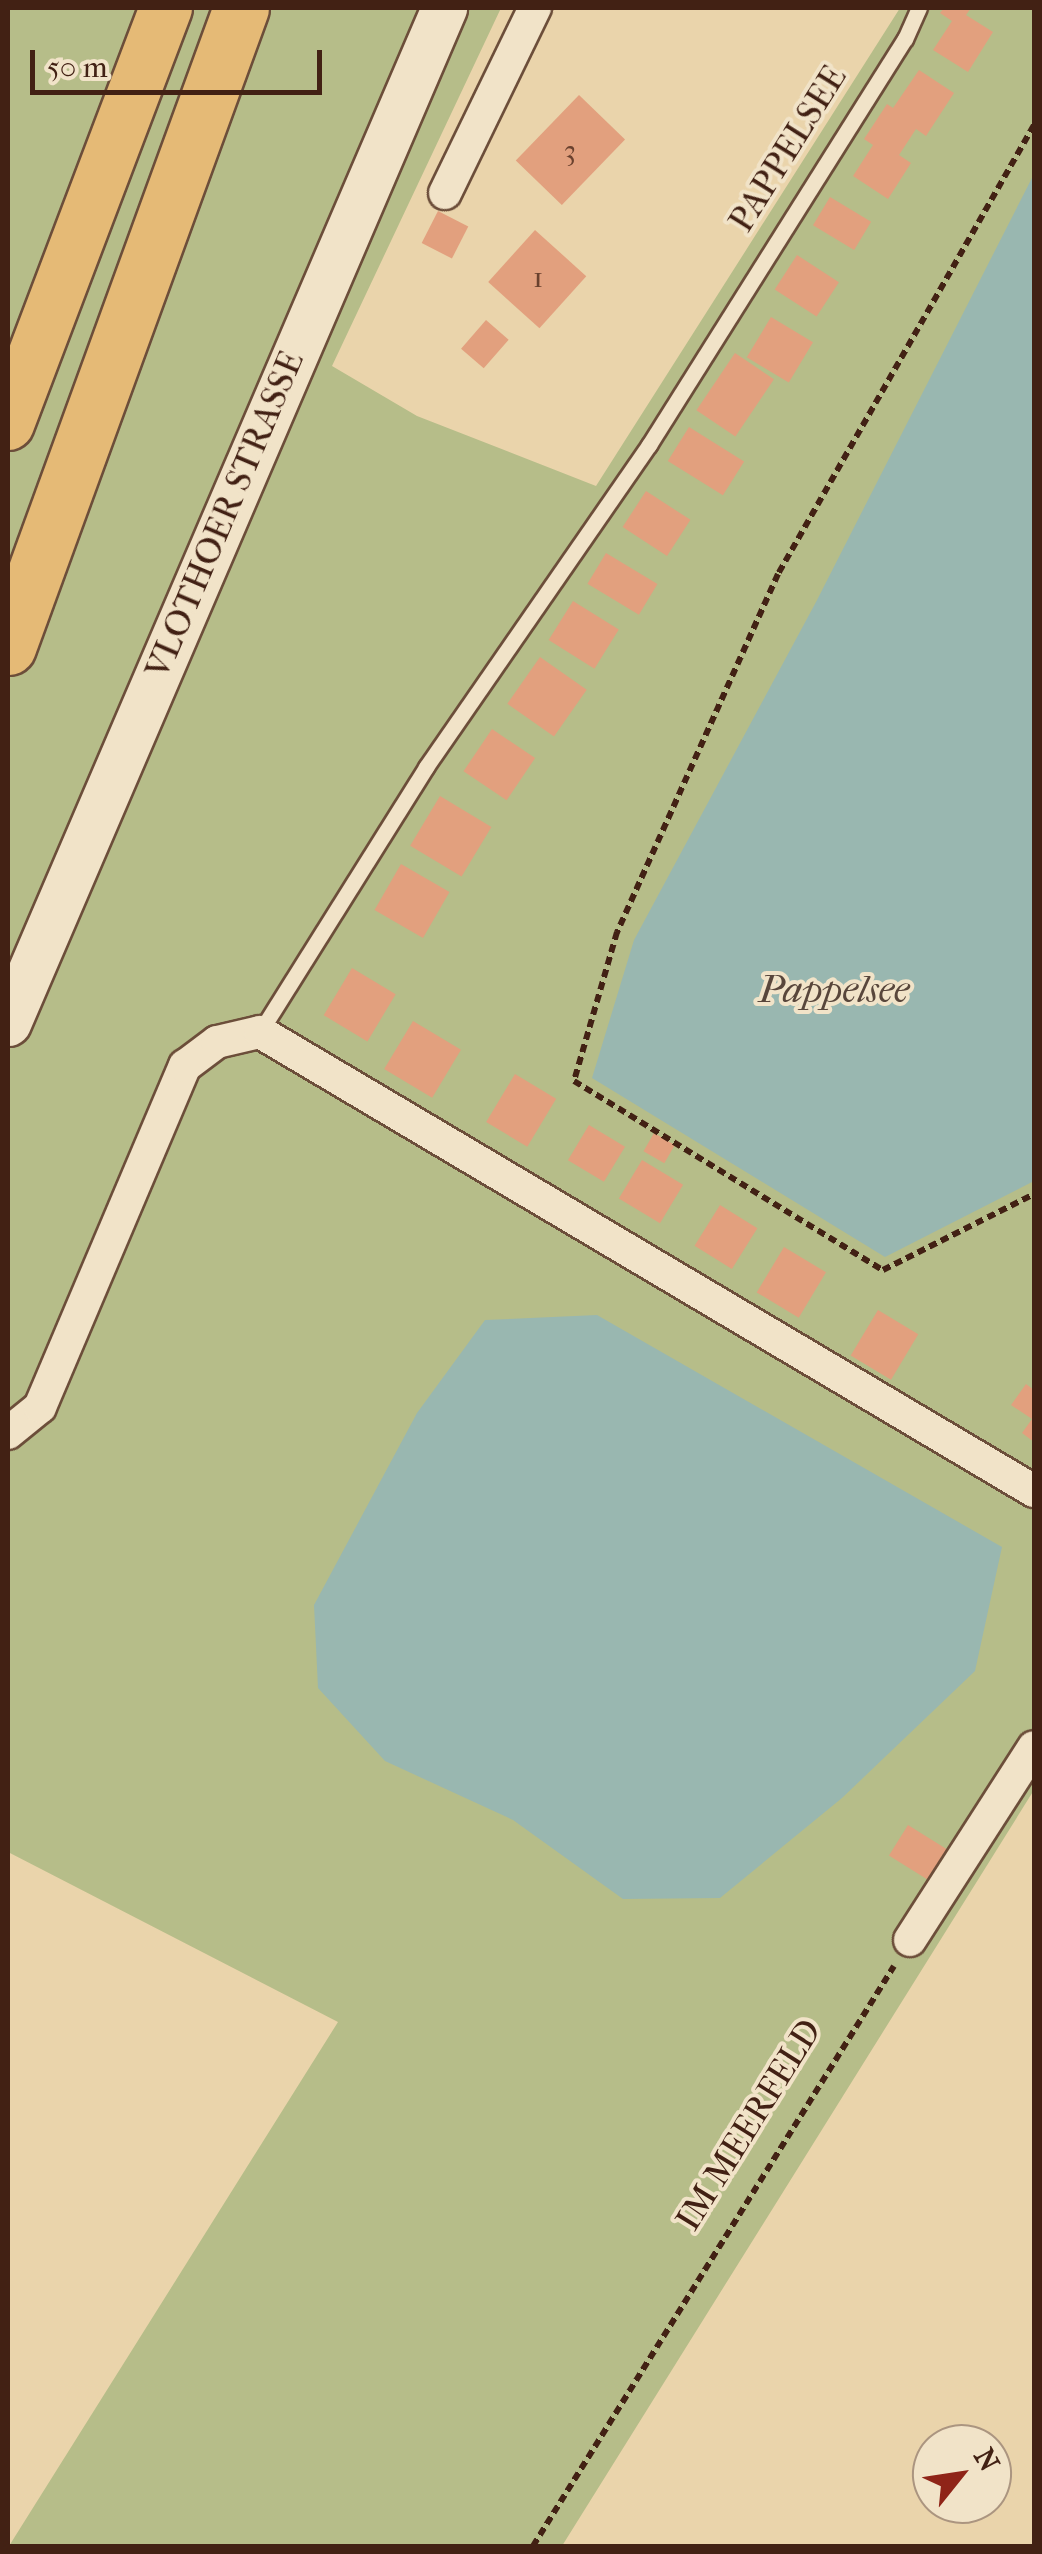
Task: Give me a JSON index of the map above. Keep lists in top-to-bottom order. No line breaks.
{"streets":{"main road":["VLOTHOER STRASSE"],"lane":["PAPPELSEE"],"path":["IM MEERFELD"]},"water":["Pappelsee"],"house_numbers":["3","1"],"scale_bar":"50 m","north":"top right"}
